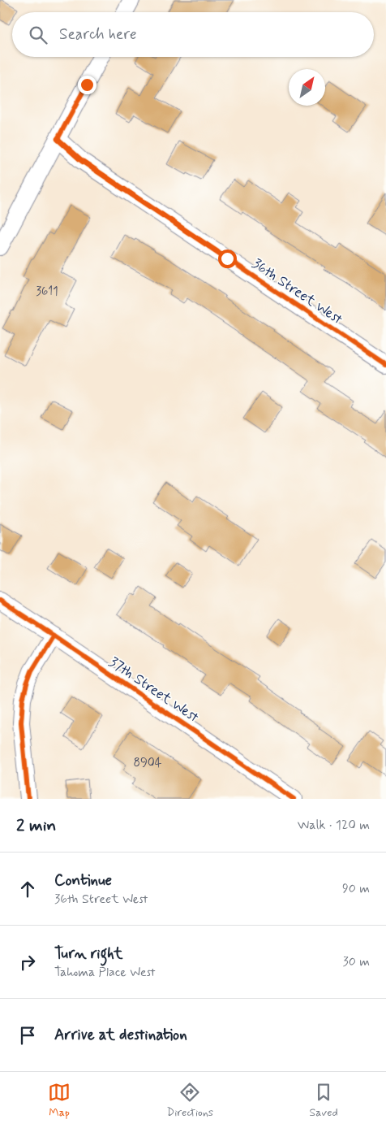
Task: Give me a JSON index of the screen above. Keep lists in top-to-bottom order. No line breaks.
{"streets":{"street":["36th Street West","37th Street West"]},"house_numbers":["3611","8904"],"north":"top right","page":{"search":"Search here","heading":["2 min","Walk · 120 m"],"list":[["Continue","36th Street West","90 m"],["Turn right","Tahoma Place West","30 m"],"Arrive at destination"],"nav":["Map","Directions","Saved"]}}
